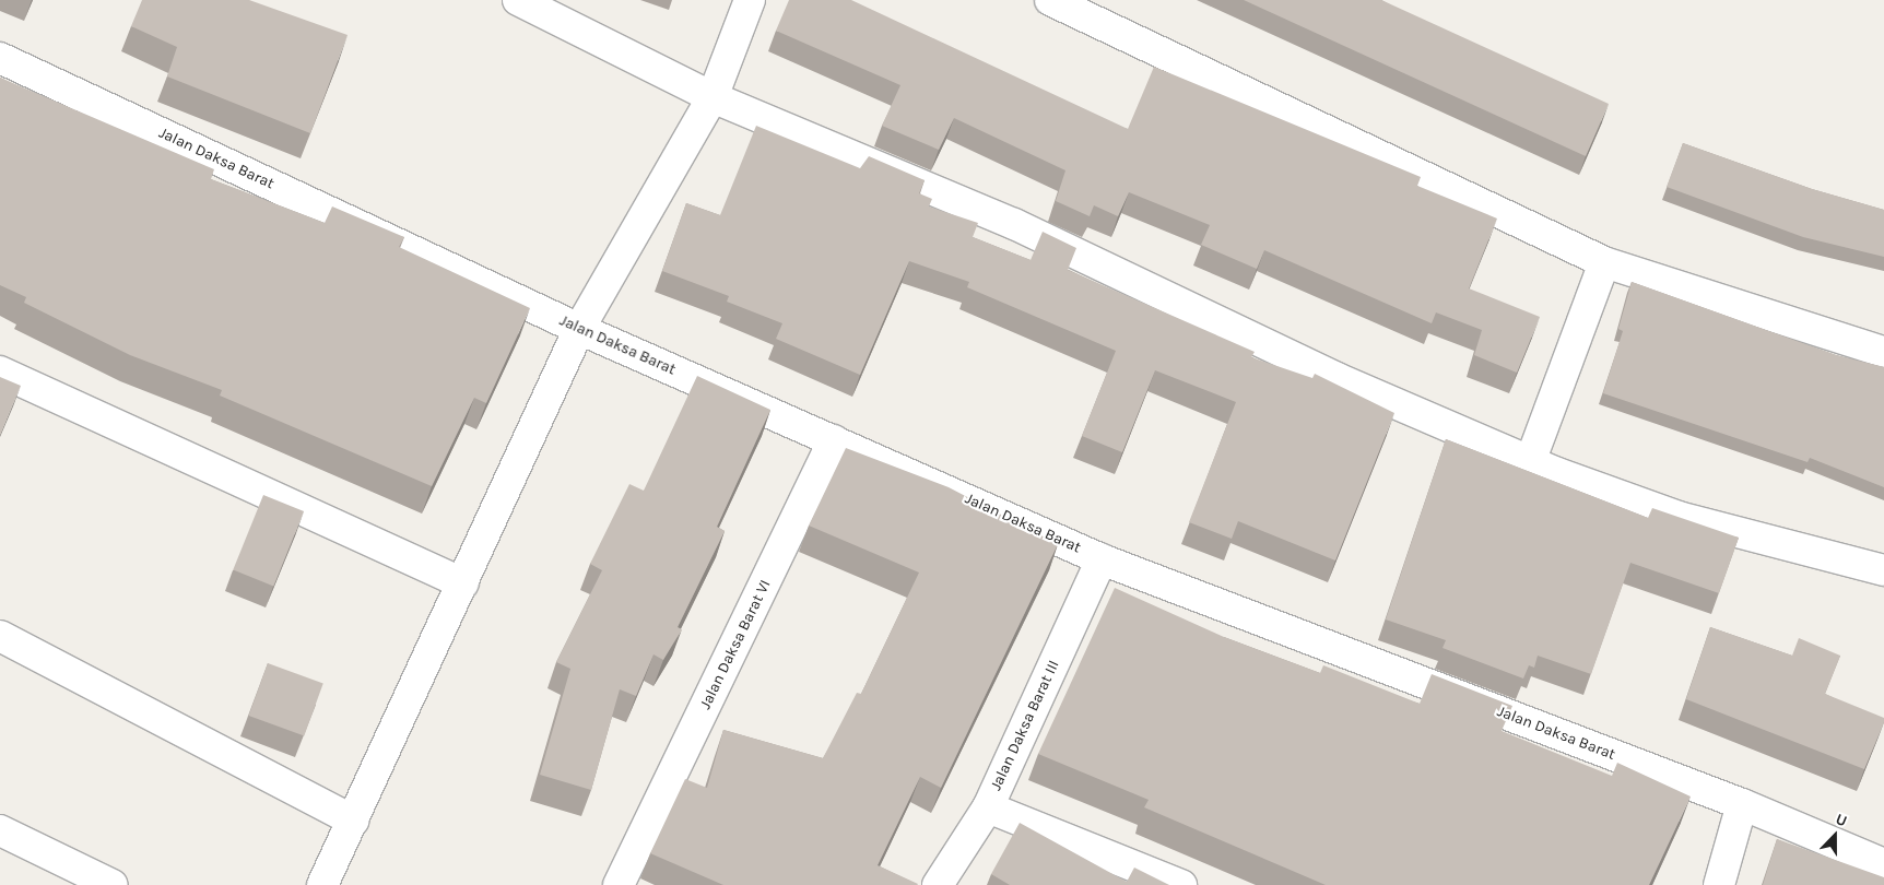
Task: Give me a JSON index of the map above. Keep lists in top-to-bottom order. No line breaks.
{"streets":{"street":["Jalan Daksa Barat","Jalan Daksa Barat VI","Jalan Daksa Barat III"]},"crossings":[["Jalan Daksa Barat","Jalan Daksa Barat VI"],["Jalan Daksa Barat","Jalan Daksa Barat III"]],"north":"top"}
